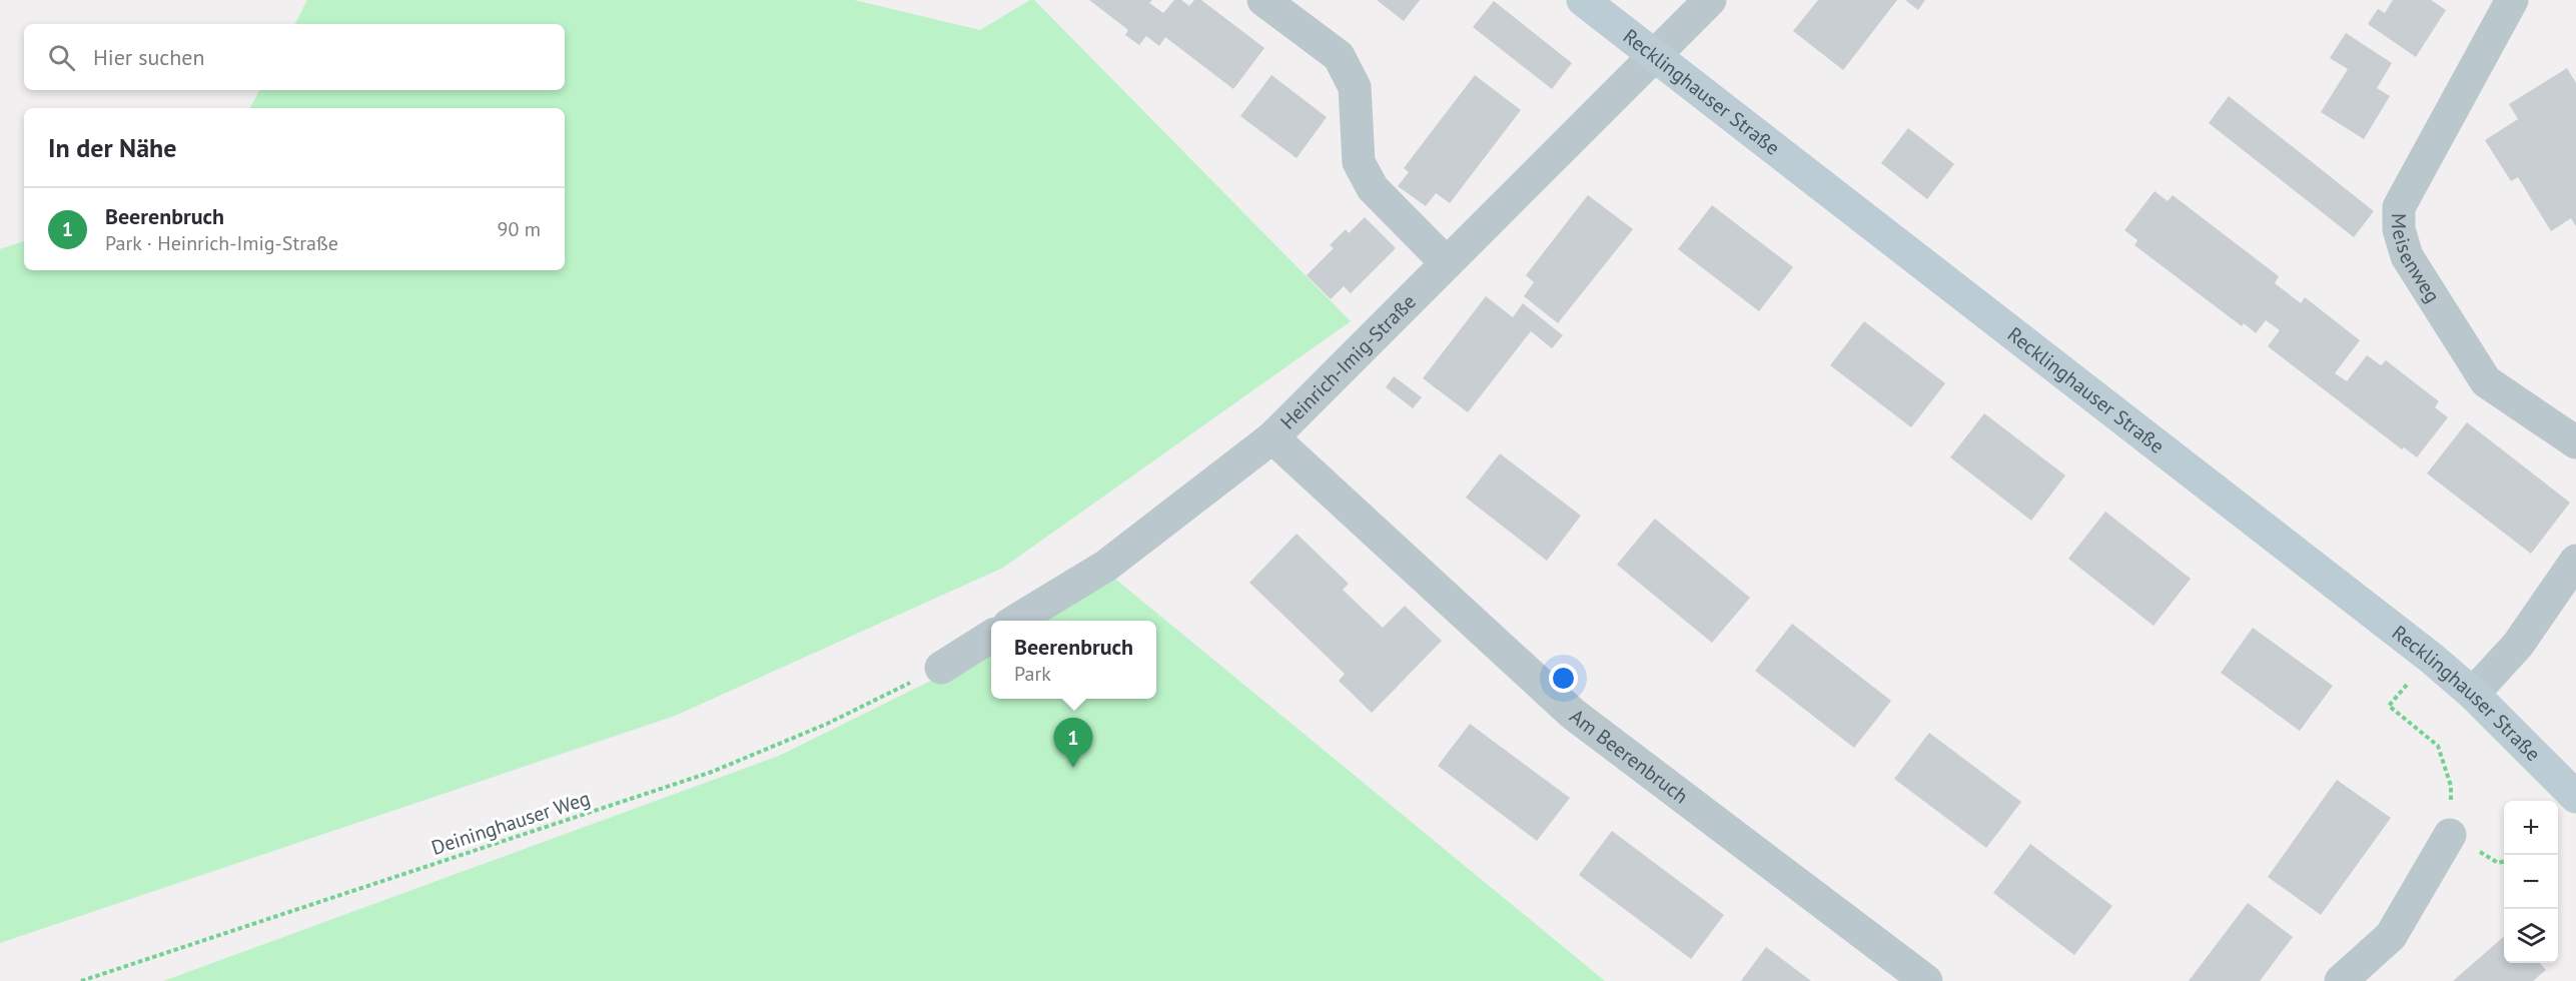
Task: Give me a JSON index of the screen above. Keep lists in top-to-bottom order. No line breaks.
{"streets":{"main road":["Recklinghauser Straße"],"street":["Meisenweg","Heinrich-Imig-Straße","Am Beerenbruch"],"path":["Deininghauser Weg"]},"crossings":[["Recklinghauser Straße","Heinrich-Imig-Straße"],["Heinrich-Imig-Straße","Am Beerenbruch"]],"page":{"search":"Hier suchen","heading":"In der Nähe","list":[{"mark":"1","name":"Beerenbruch","note":"Park · Heinrich-Imig-Straße","value":"90 m"}],"popup":["Beerenbruch","Park"],"pins":"1","map_buttons":["+","−"]}}
